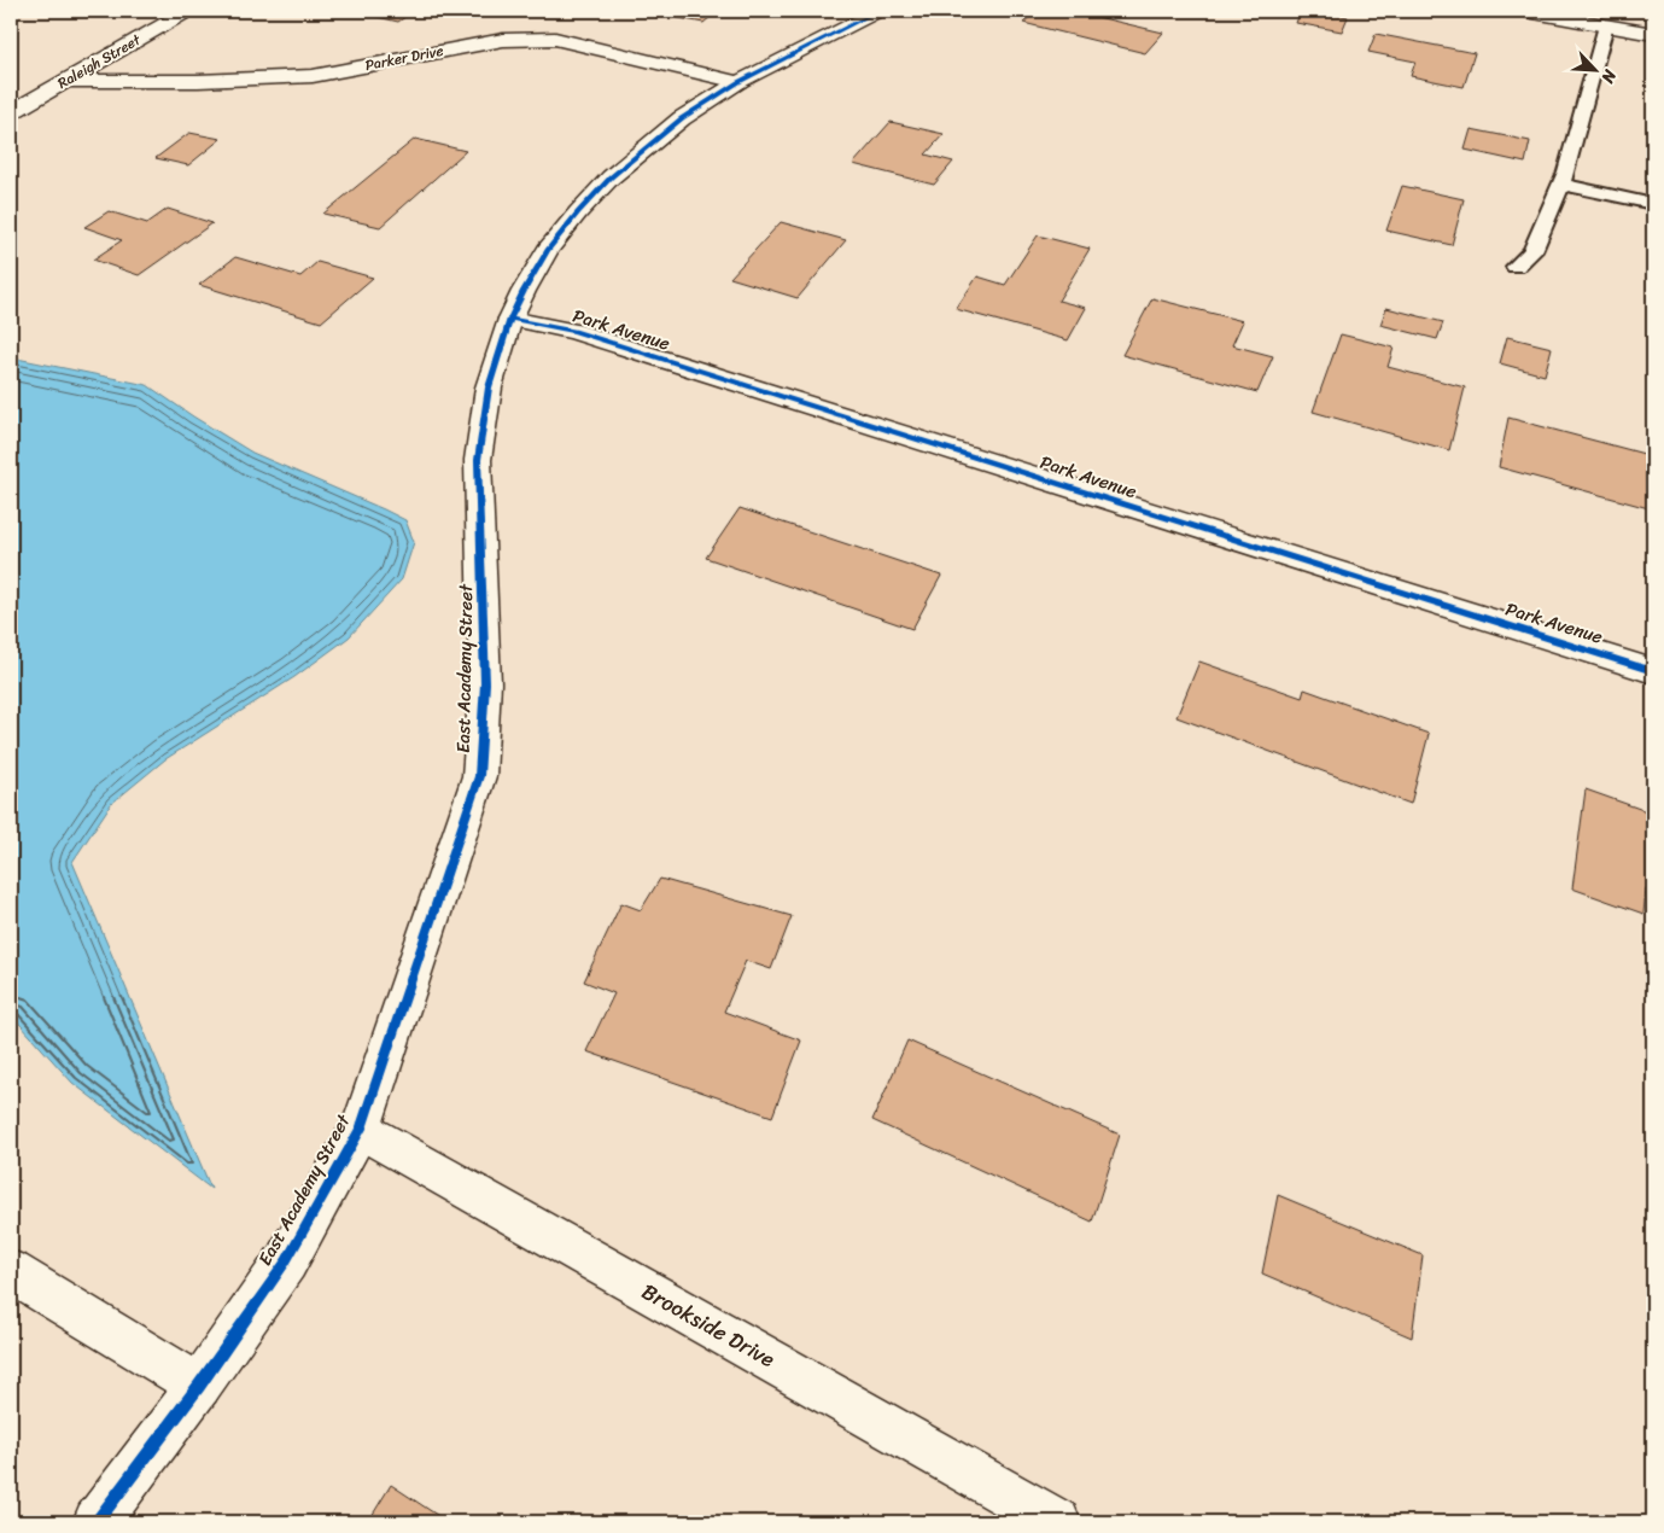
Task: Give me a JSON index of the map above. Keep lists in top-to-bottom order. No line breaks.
{"streets":{"street":["Parker Drive","Raleigh Street","Park Avenue","East Academy Street","Brookside Drive"]},"crossings":[["Parker Drive","Raleigh Street"],["Parker Drive","East Academy Street"],["Park Avenue","East Academy Street"],["East Academy Street","Brookside Drive"]],"north":"bottom right"}
